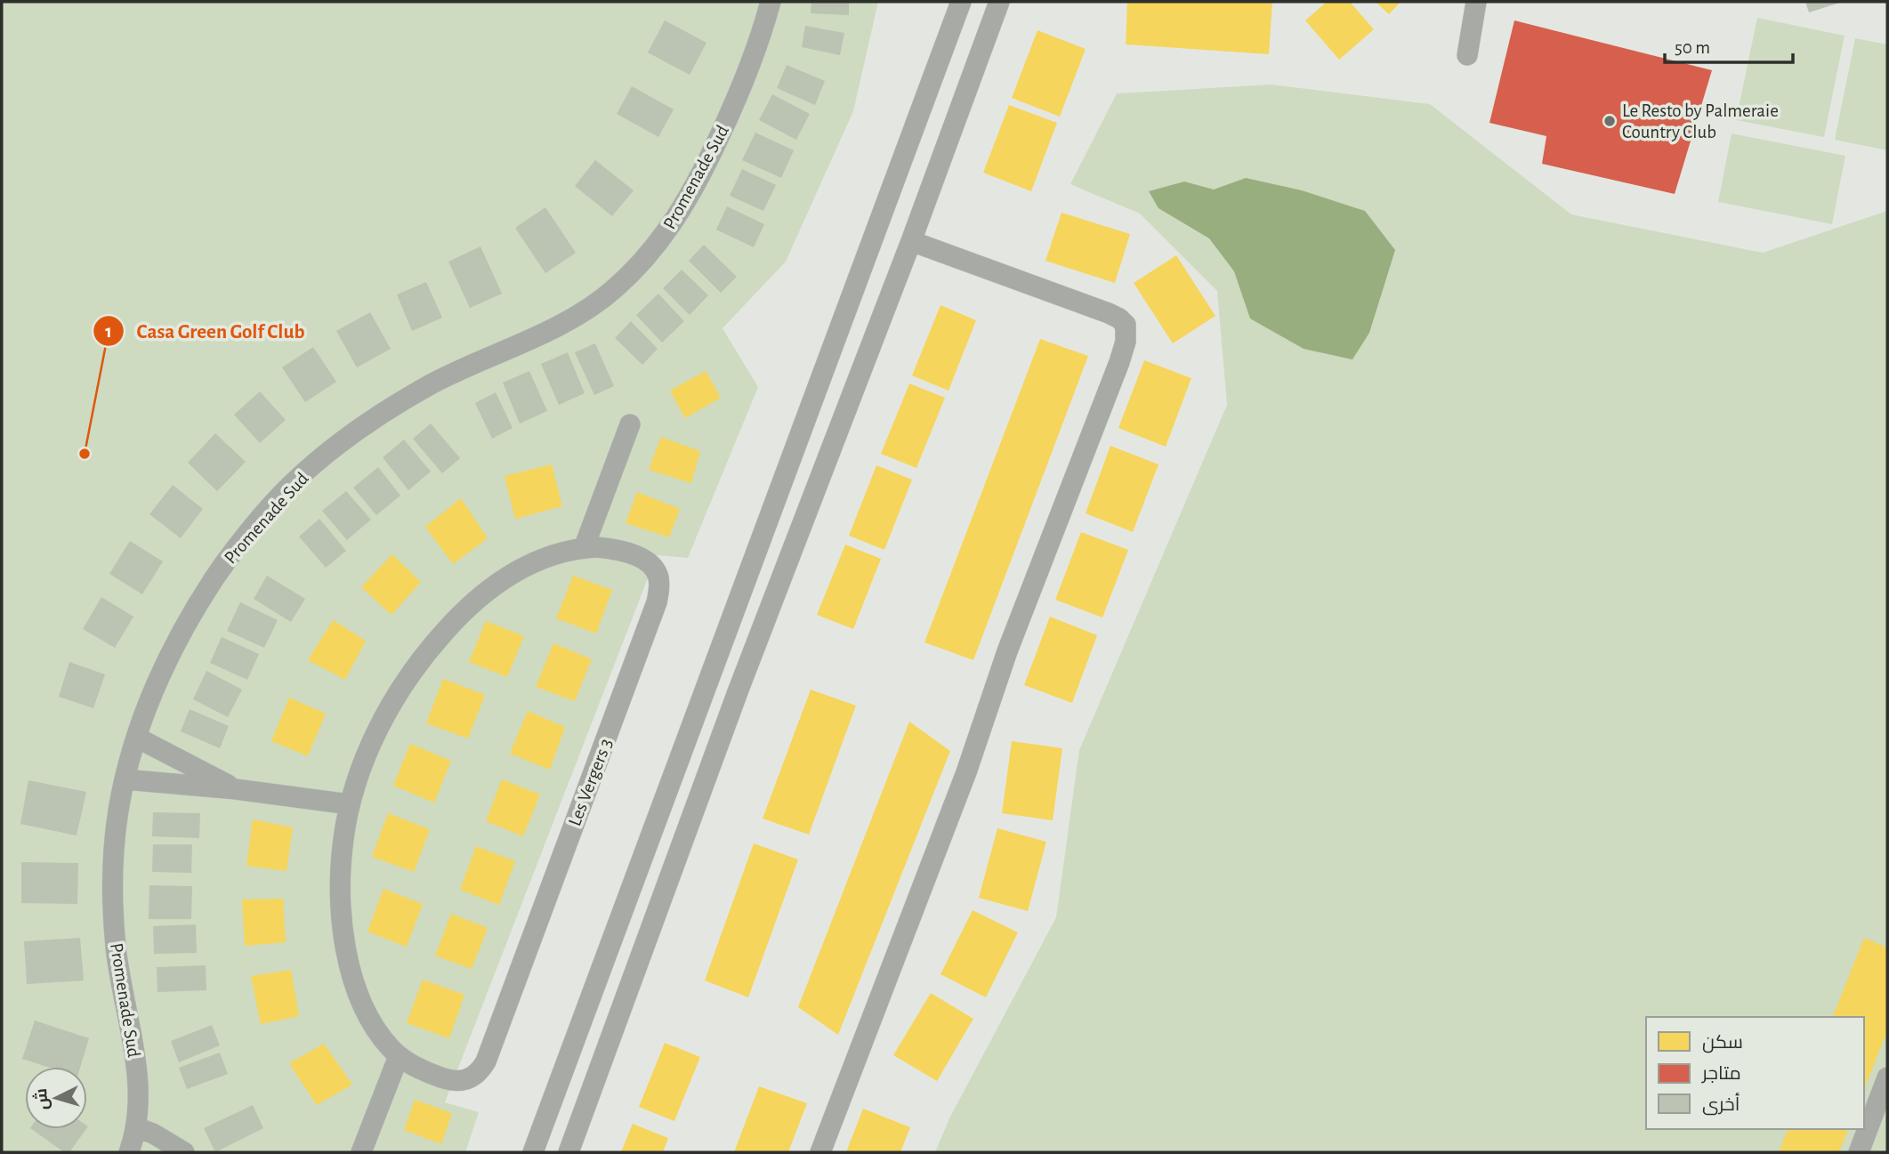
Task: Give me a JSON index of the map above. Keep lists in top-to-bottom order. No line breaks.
{"streets":{"street":["Promenade Sud","Les Vergers 3"]},"places":["Le Resto by Palmeraie Country Club","Casa Green Golf Club"],"legend":["سكن","متاجر","أخرى"],"scale_bar":"50 m","north":"left"}
